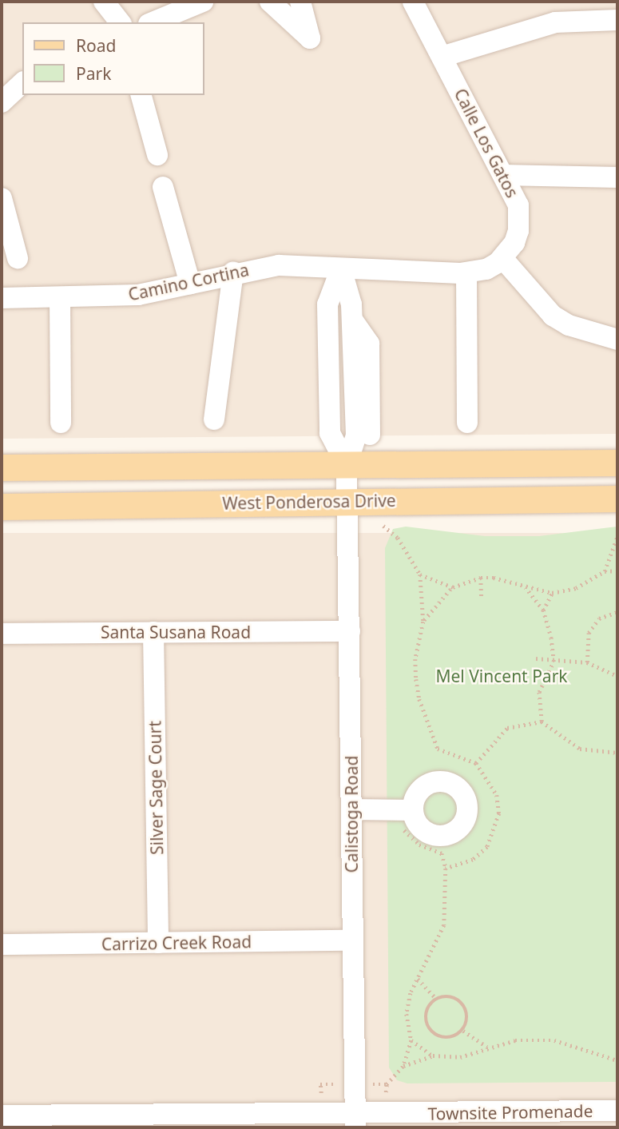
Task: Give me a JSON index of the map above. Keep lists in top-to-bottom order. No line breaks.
{"streets":{"main road":["West Ponderosa Drive"],"street":["Calle Los Gatos","Camino Cortina","Santa Susana Road","Silver Sage Court","Calistoga Road","Carrizo Creek Road","Townsite Promenade"]},"crossings":[["West Ponderosa Drive","Calistoga Road"],["Santa Susana Road","Silver Sage Court"],["Santa Susana Road","Calistoga Road"],["Silver Sage Court","Carrizo Creek Road"],["Calistoga Road","Carrizo Creek Road"],["Calistoga Road","Townsite Promenade"]],"parks":["Mel Vincent Park"],"legend":["Road","Park"]}
